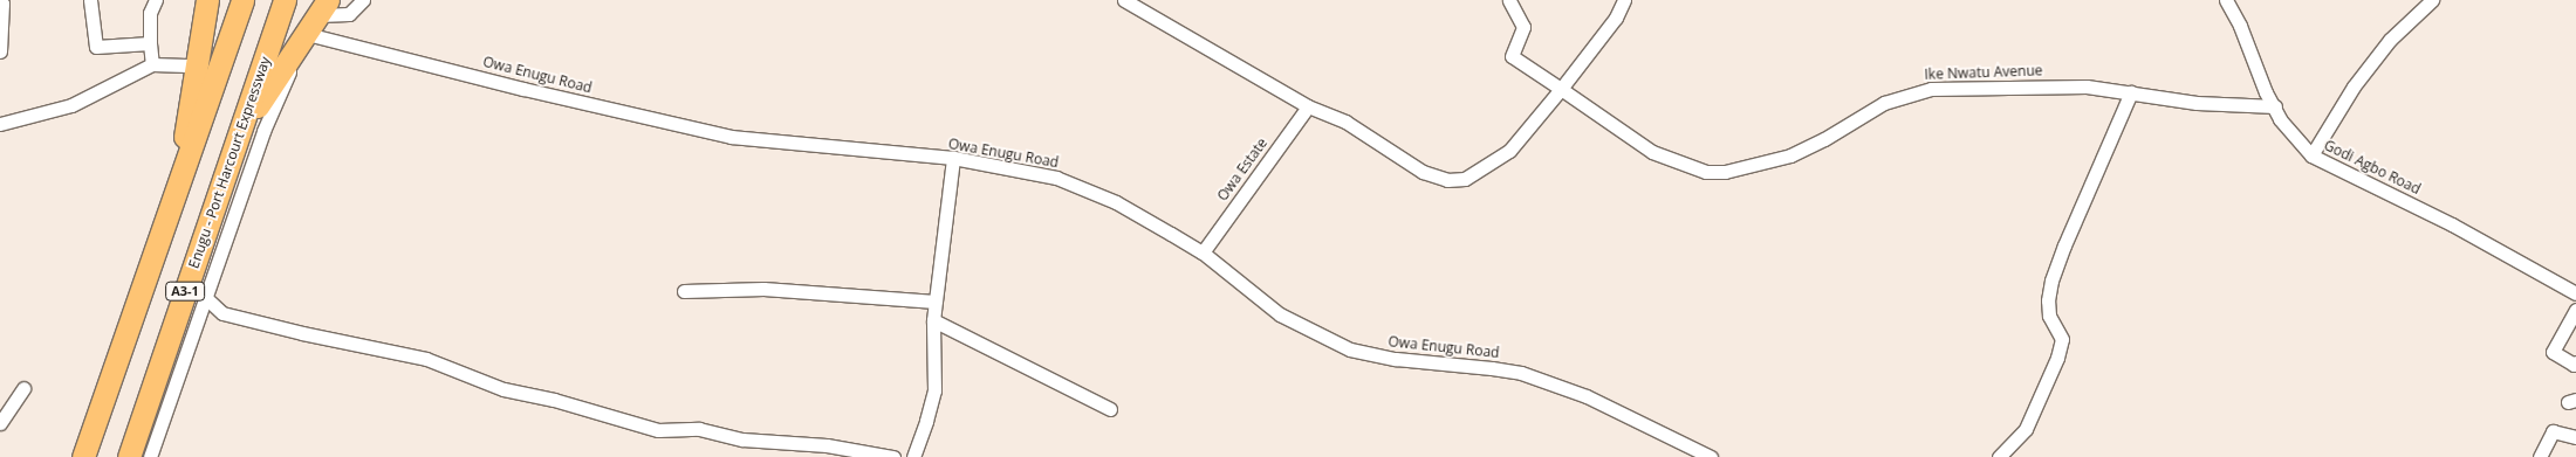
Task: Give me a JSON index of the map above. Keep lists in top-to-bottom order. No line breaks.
{"streets":{"highway":["Enugu - Port Harcourt Expressway","A3-1"],"street":["Ike Nwatu Avenue","Owa Enugu Road","Godi Agbo Road","Owa Estate"]},"crossings":[["Ike Nwatu Avenue","Godi Agbo Road"],["Owa Enugu Road","Owa Estate"]]}
